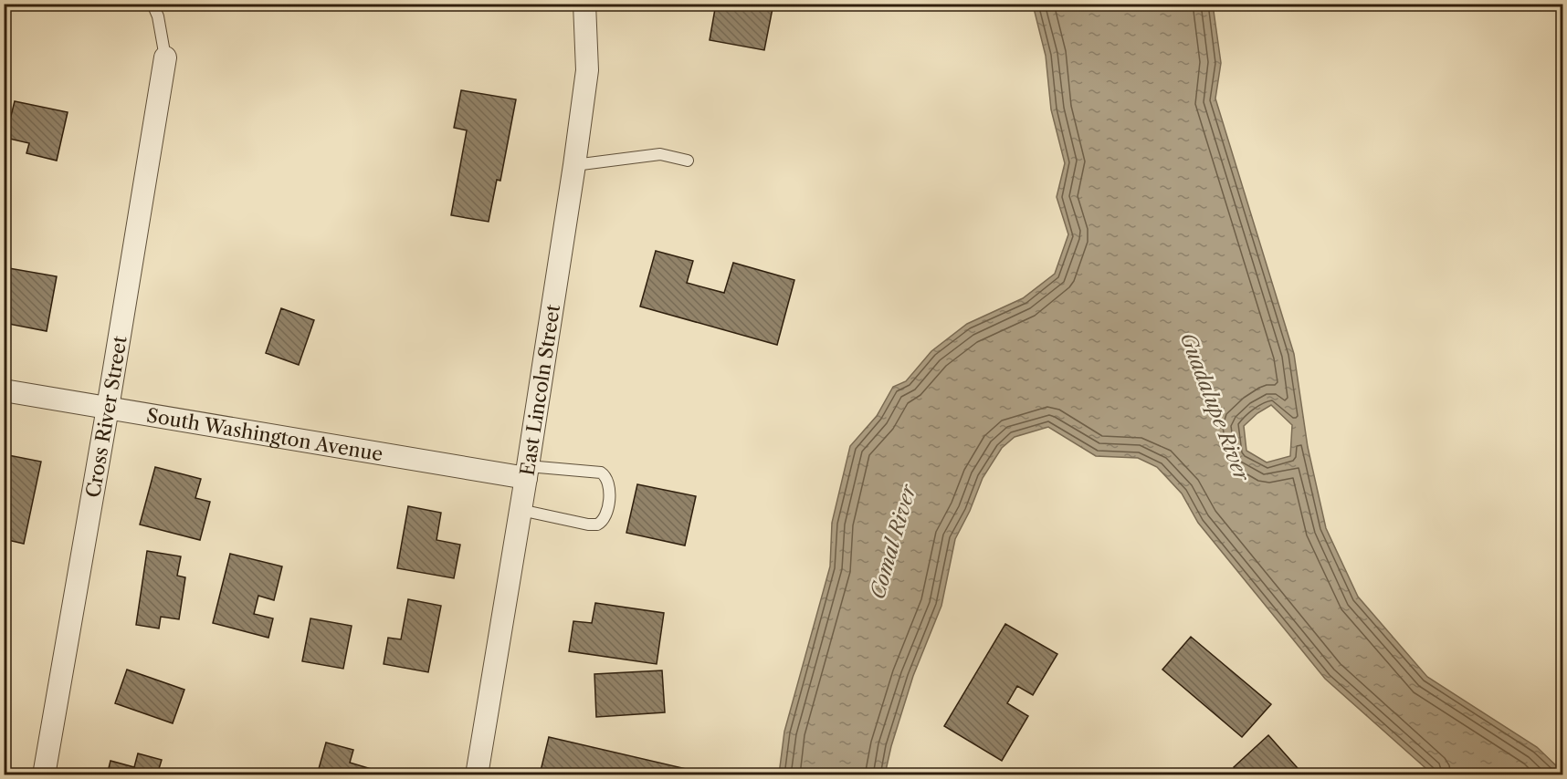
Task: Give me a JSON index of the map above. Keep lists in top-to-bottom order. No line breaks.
{"streets":{"street":["East Lincoln Street","Cross River Street","South Washington Avenue"]},"crossings":[["East Lincoln Street","South Washington Avenue"],["Cross River Street","South Washington Avenue"]],"water":["Guadalupe River","Comal River"]}
